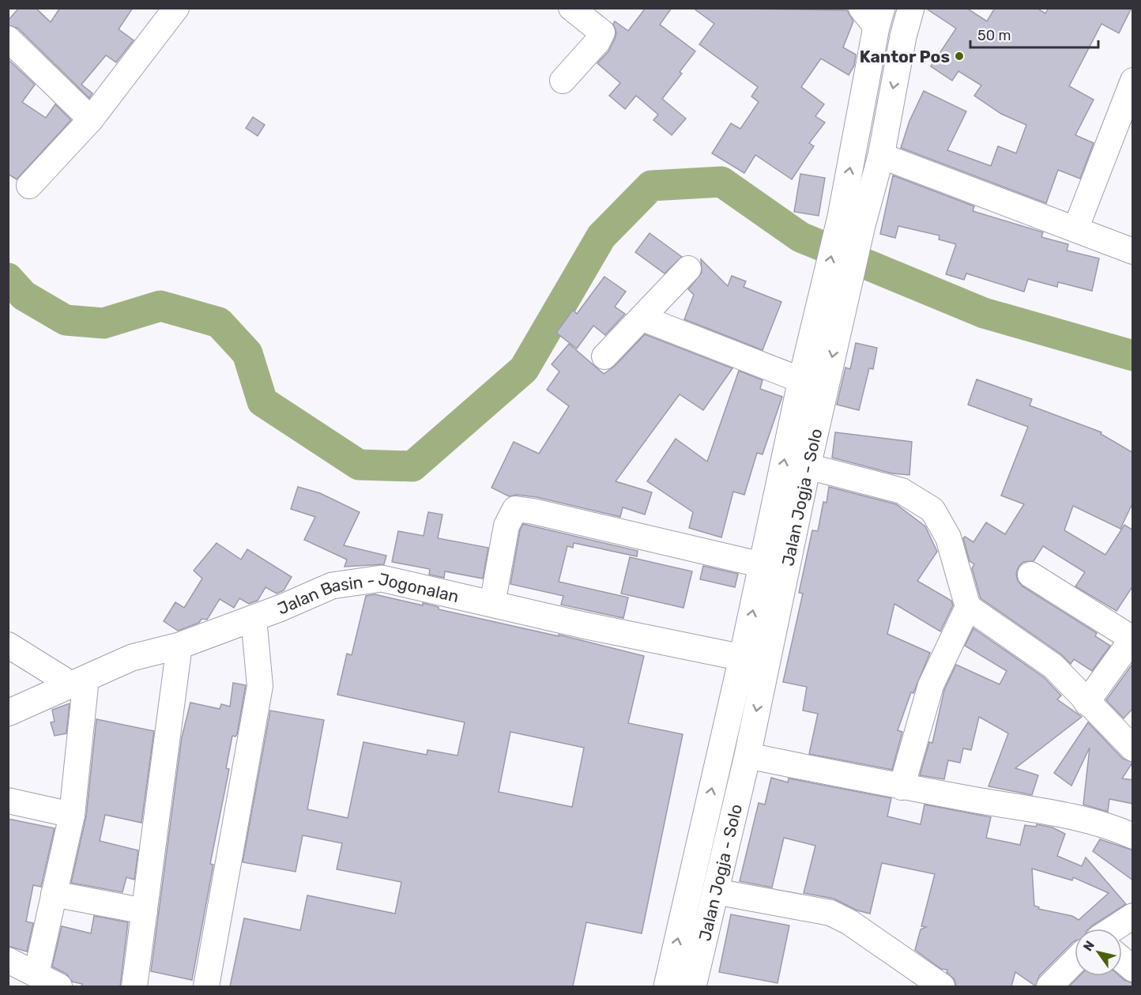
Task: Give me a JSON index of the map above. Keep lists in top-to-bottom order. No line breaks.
{"streets":{"main road":["Jalan Jogja - Solo","Jalan Basin - Jogonalan"]},"crossings":[["Jalan Jogja - Solo","Jalan Basin - Jogonalan"]],"places":["Kantor Pos"],"scale_bar":"50 m","north":"top left"}
